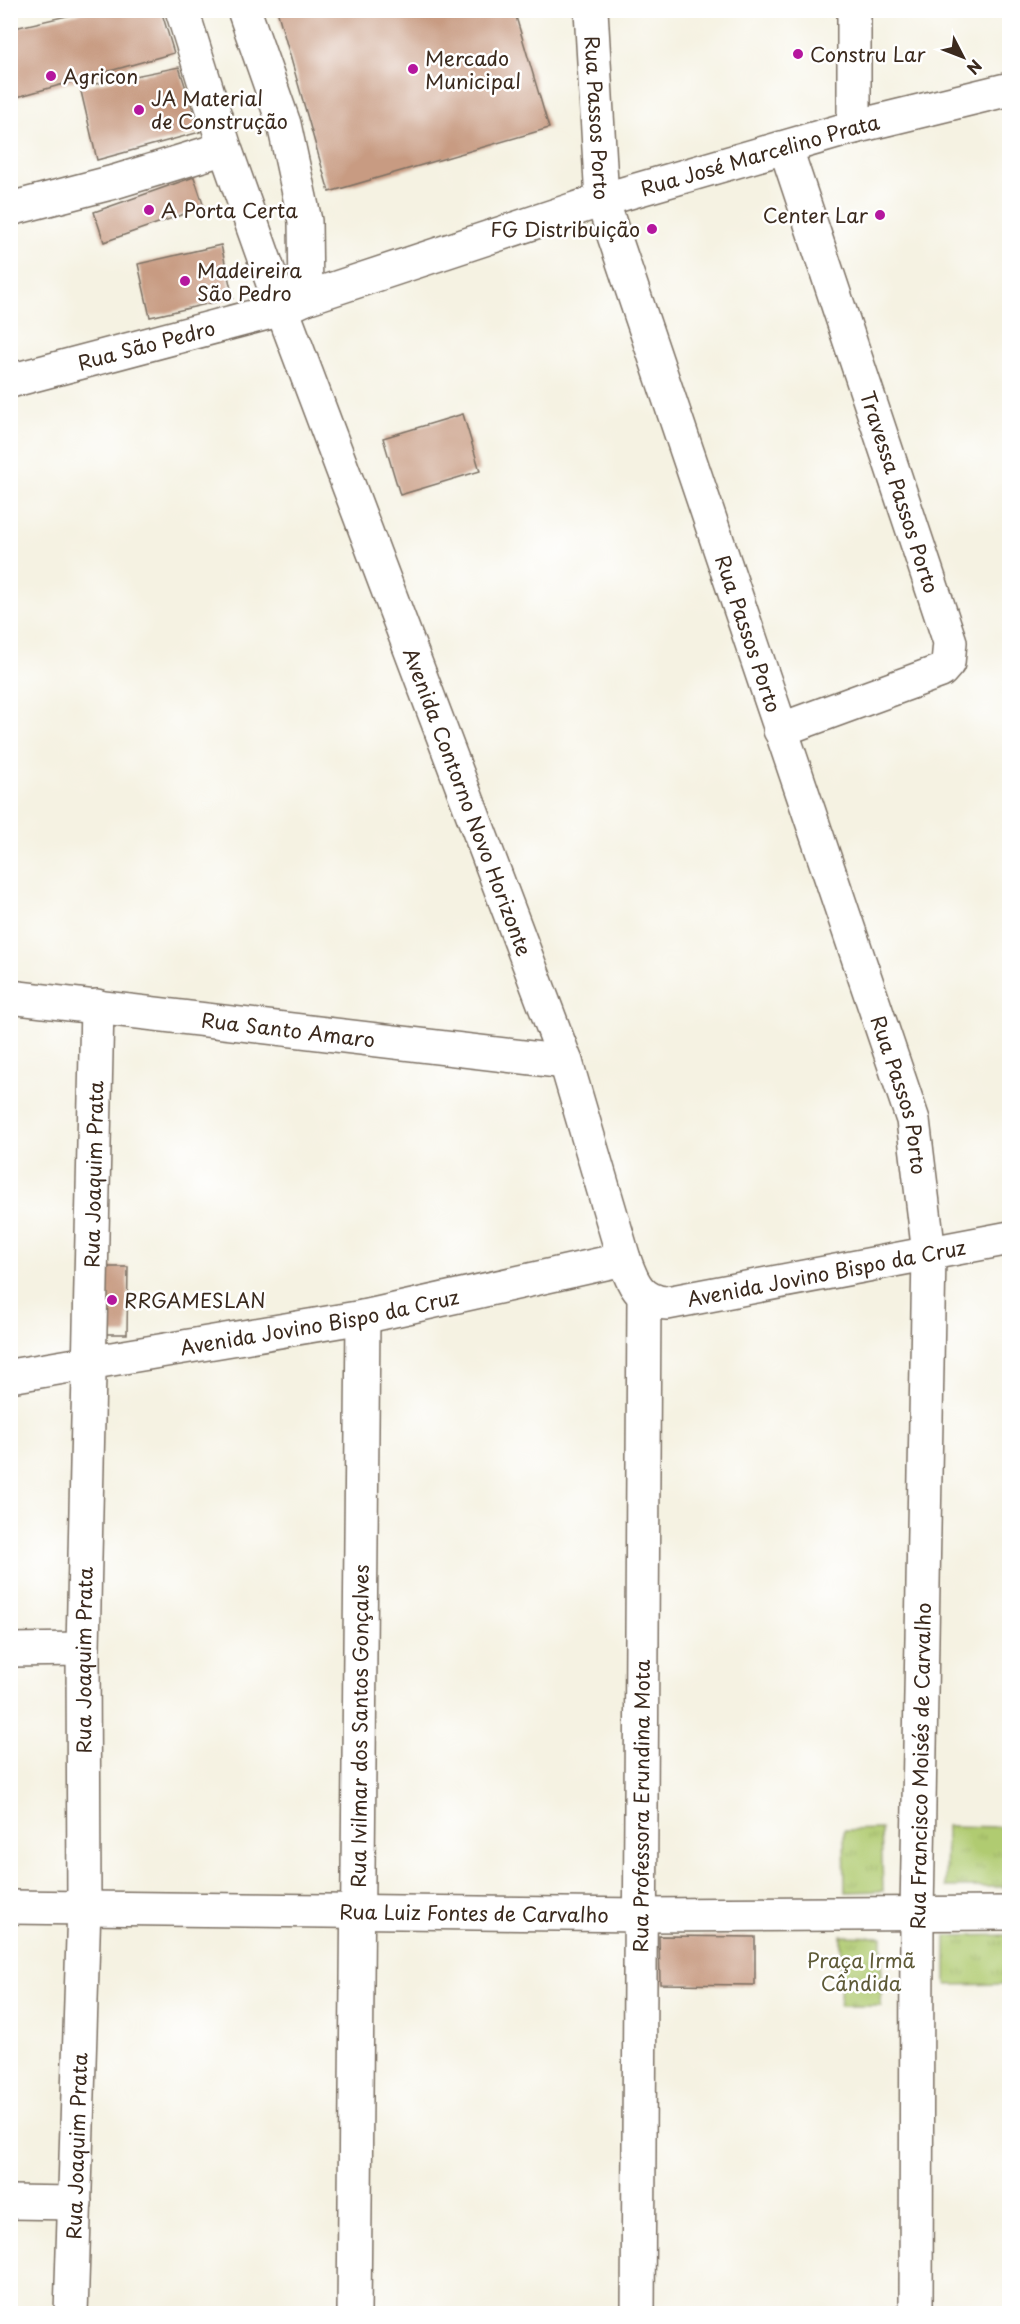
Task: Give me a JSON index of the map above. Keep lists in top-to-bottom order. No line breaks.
{"streets":{"street":["Rua Passos Porto","Rua José Marcelino Prata","Rua São Pedro","Travessa Passos Porto","Avenida Contorno Novo Horizonte","Rua Santo Amaro","Rua Joaquim Prata","Avenida Jovino Bispo da Cruz","Rua Ivilmar dos Santos Gonçalves","Rua Francisco Moisés de Carvalho","Rua Professora Erundina Mota","Rua Luiz Fontes de Carvalho"]},"crossings":[["Rua Passos Porto","Rua José Marcelino Prata"],["Rua Passos Porto","Travessa Passos Porto"],["Rua Passos Porto","Avenida Jovino Bispo da Cruz"],["Rua Passos Porto","Rua Francisco Moisés de Carvalho"],["Rua José Marcelino Prata","Rua São Pedro"],["Rua José Marcelino Prata","Travessa Passos Porto"],["Rua José Marcelino Prata","Avenida Contorno Novo Horizonte"],["Rua São Pedro","Avenida Contorno Novo Horizonte"],["Avenida Contorno Novo Horizonte","Rua Santo Amaro"],["Avenida Contorno Novo Horizonte","Avenida Jovino Bispo da Cruz"],["Avenida Contorno Novo Horizonte","Rua Professora Erundina Mota"],["Rua Santo Amaro","Rua Joaquim Prata"],["Rua Joaquim Prata","Avenida Jovino Bispo da Cruz"],["Rua Joaquim Prata","Rua Luiz Fontes de Carvalho"],["Avenida Jovino Bispo da Cruz","Rua Ivilmar dos Santos Gonçalves"],["Avenida Jovino Bispo da Cruz","Rua Francisco Moisés de Carvalho"],["Avenida Jovino Bispo da Cruz","Rua Professora Erundina Mota"],["Rua Ivilmar dos Santos Gonçalves","Rua Luiz Fontes de Carvalho"],["Rua Francisco Moisés de Carvalho","Rua Luiz Fontes de Carvalho"],["Rua Professora Erundina Mota","Rua Luiz Fontes de Carvalho"]],"parks":["Praça Irmã Cândida"],"places":["Constru Lar","Mercado Municipal","Agricon","JA Material de Construção","A Porta Certa","Center Lar","FG Distribuição","Madeireira São Pedro","RRGAMESLAN"],"north":"bottom right"}
